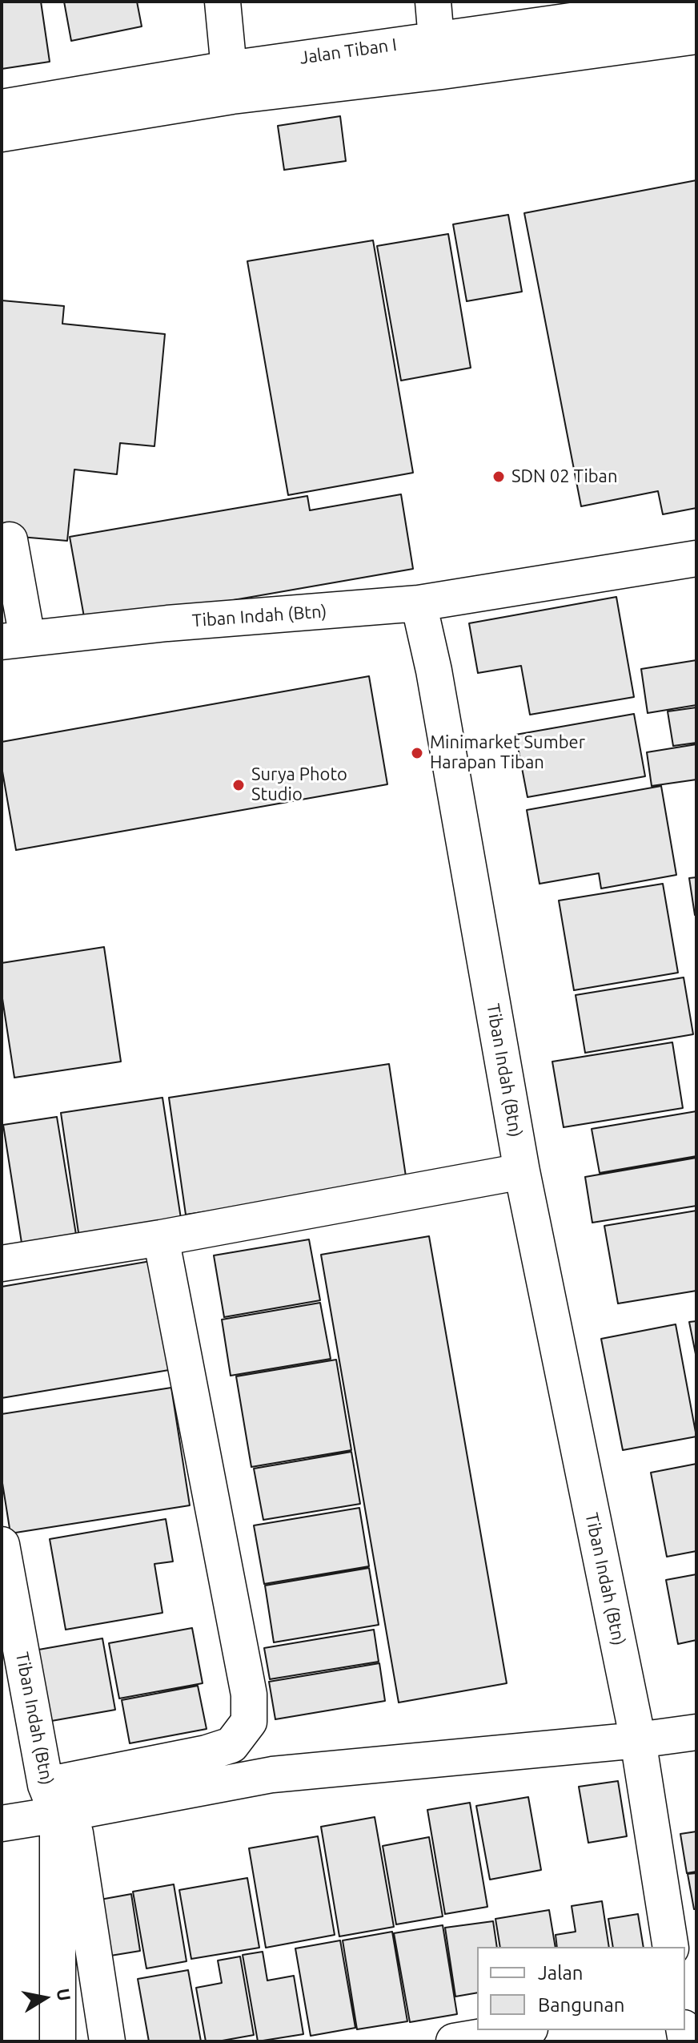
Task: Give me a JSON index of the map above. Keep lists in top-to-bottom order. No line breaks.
{"streets":{"street":["Jalan Tiban I","Tiban Indah (Btn)"]},"places":["SDN 02 Tiban","Minimarket Sumber Harapan Tiban","Surya Photo Studio"],"legend":["Jalan","Bangunan"],"north":"right"}
